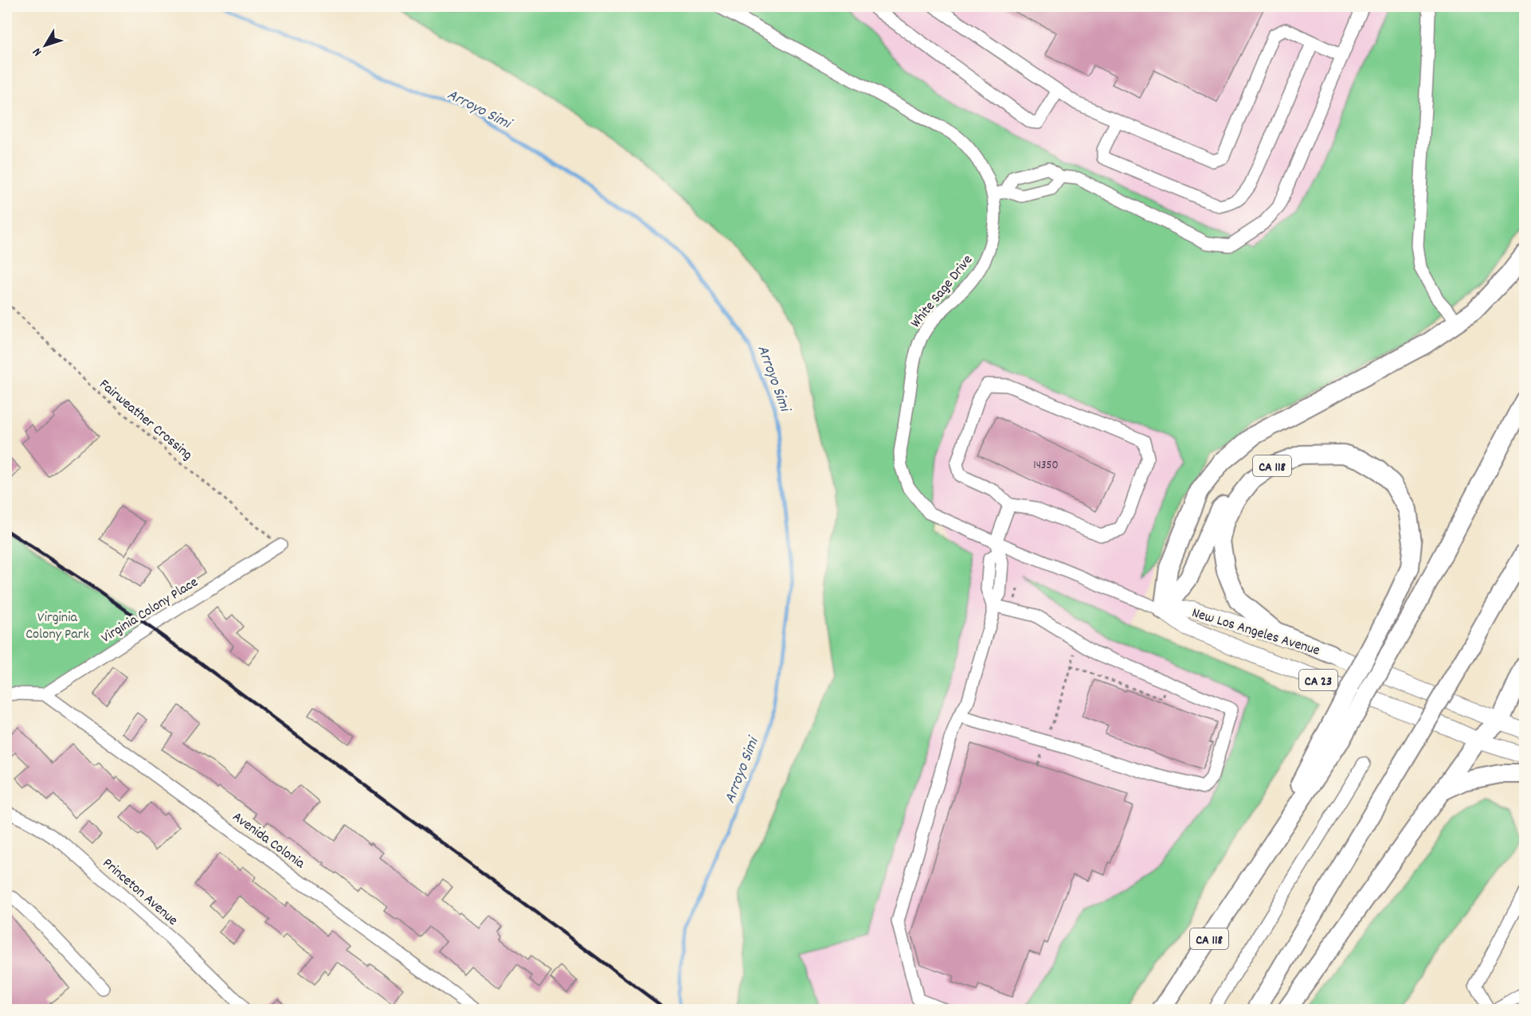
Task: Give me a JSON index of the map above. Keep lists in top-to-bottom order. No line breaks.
{"streets":{"highway":["CA 118"],"main road":["New Los Angeles Avenue","CA 23"],"street":["White Sage Drive","Virginia Colony Place","Avenida Colonia","Princeton Avenue"],"path":["Fairweather Crossing"]},"crossings":[["White Sage Drive","New Los Angeles Avenue"],["Fairweather Crossing","Virginia Colony Place"],["CA 118","New Los Angeles Avenue"],["Virginia Colony Place","Avenida Colonia"]],"water":["Arroyo Simi"],"parks":["Virginia Colony Park"],"house_numbers":["14350"],"north":"bottom left"}
